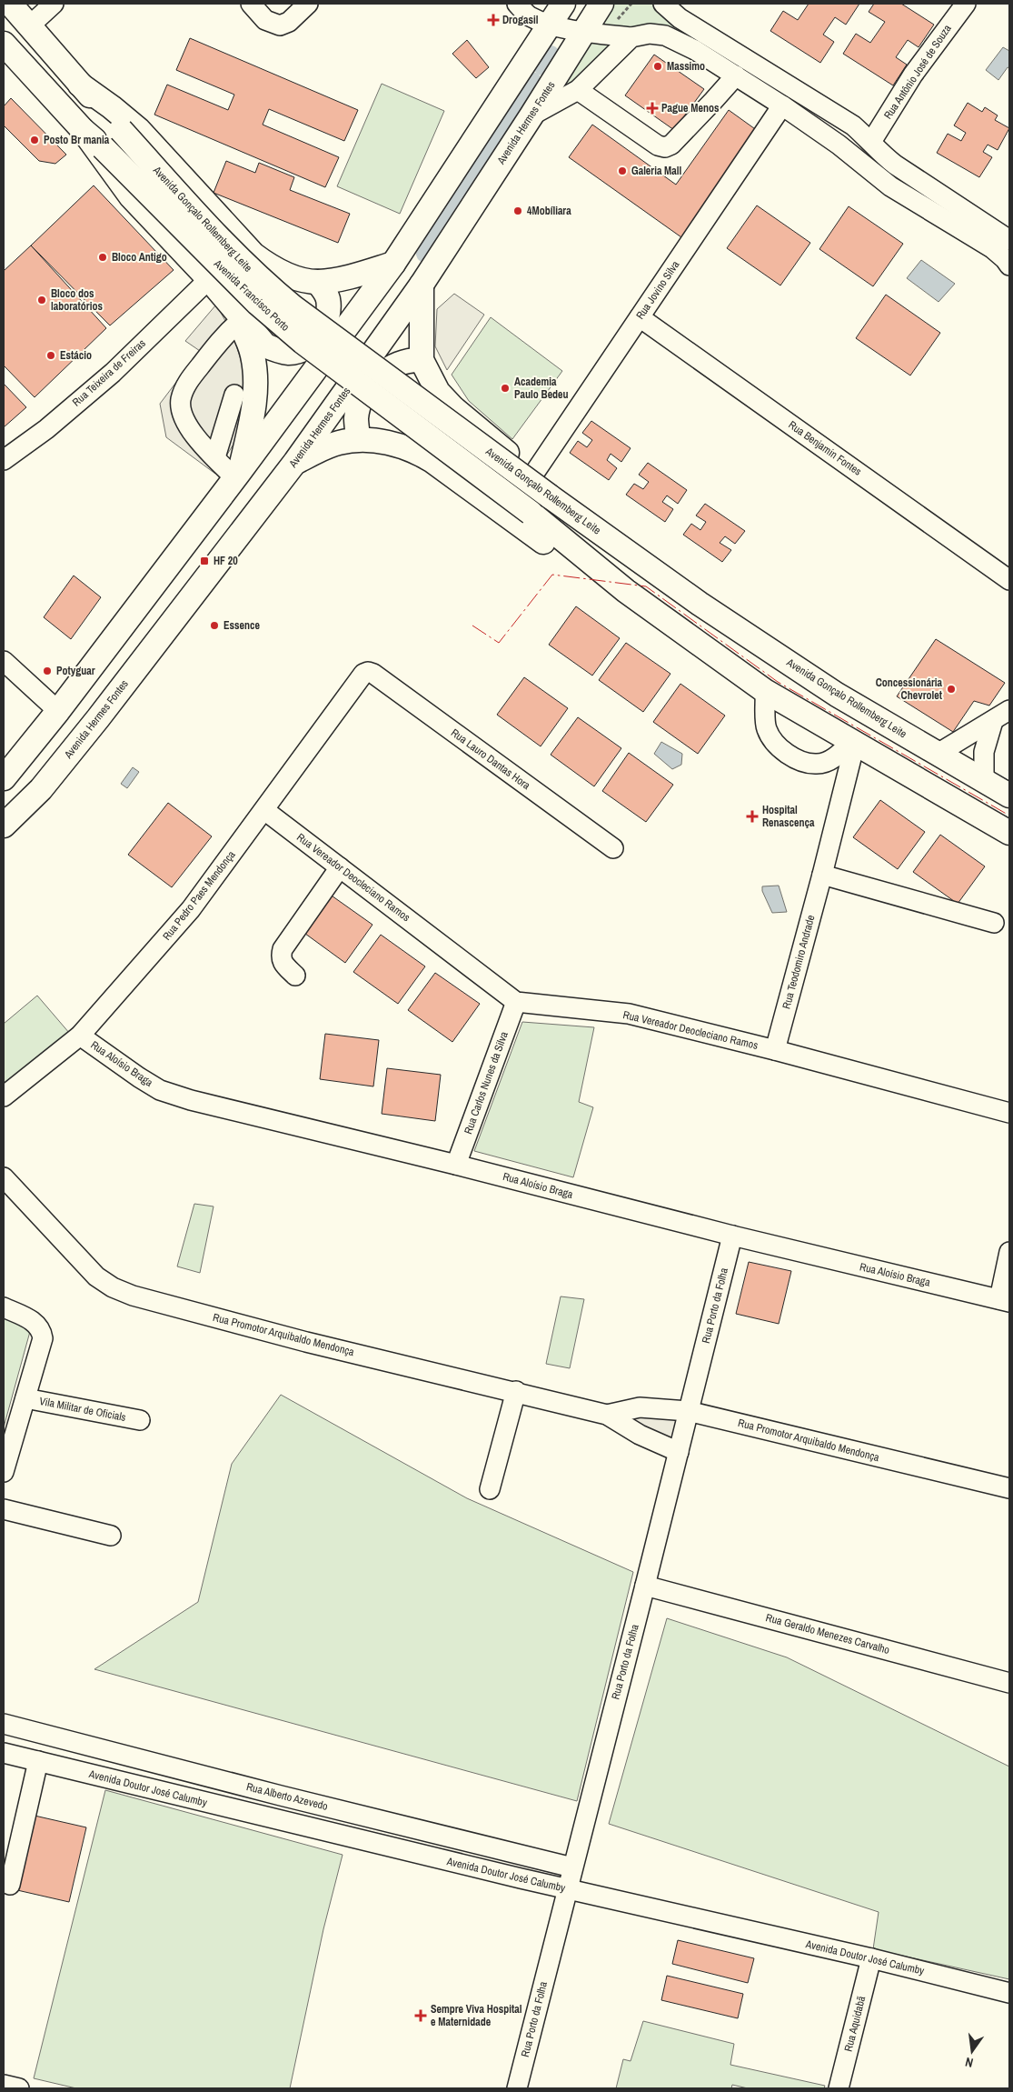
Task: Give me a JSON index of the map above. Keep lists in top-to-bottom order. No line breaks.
{"streets":{"main road":["Avenida Hermes Fontes","Avenida Gonçalo Rollemberg Leite","Avenida Francisco Porto"],"street":["Rua Antônio José de Souza","Rua Jovino Silva","Rua Teixeira de Freiras","Rua Benjamin Fontes","Rua Lauro Dantas Hora","Rua Vereador Deocleciano Ramos","Rua Pedro Paes Mendonça","Rua Teodomiro Andrade","Rua Aloísio Braga","Rua Carlos Nunes da Silva","Rua Porto da Folha","Rua Promotor Arquibaldo Mendonça","Vila Militar de Oficials","Rua Geraldo Menezes Carvalho","Avenida Doutor José Calumby","Rua Alberto Azevedo","Rua Aquidabã"]},"crossings":[["Rua Jovino Silva","Rua Benjamin Fontes"],["Rua Lauro Dantas Hora","Rua Pedro Paes Mendonça"],["Rua Vereador Deocleciano Ramos","Rua Pedro Paes Mendonça"],["Rua Vereador Deocleciano Ramos","Rua Teodomiro Andrade"],["Rua Vereador Deocleciano Ramos","Rua Carlos Nunes da Silva"],["Rua Pedro Paes Mendonça","Rua Aloísio Braga"],["Rua Aloísio Braga","Rua Carlos Nunes da Silva"],["Rua Aloísio Braga","Rua Porto da Folha"],["Rua Porto da Folha","Rua Promotor Arquibaldo Mendonça"],["Rua Porto da Folha","Rua Geraldo Menezes Carvalho"],["Rua Porto da Folha","Avenida Doutor José Calumby"],["Rua Porto da Folha","Rua Alberto Azevedo"],["Avenida Doutor José Calumby","Rua Aquidabã"]],"places":{"health":["Drogasil","Pague Menos","Hospital Renascença","Sempre Viva Hospital e Maternidade"],"other":["Massimo","Posto Br mania","Galeria Mall","4Mobíliara","Bloco Antigo","Bloco dos laboratórios","Estácio","Academia Paulo Bedeu","Essence","Potyguar","Concessionária Chevrolet"],"transit":["HF 20"]},"north":"bottom"}
